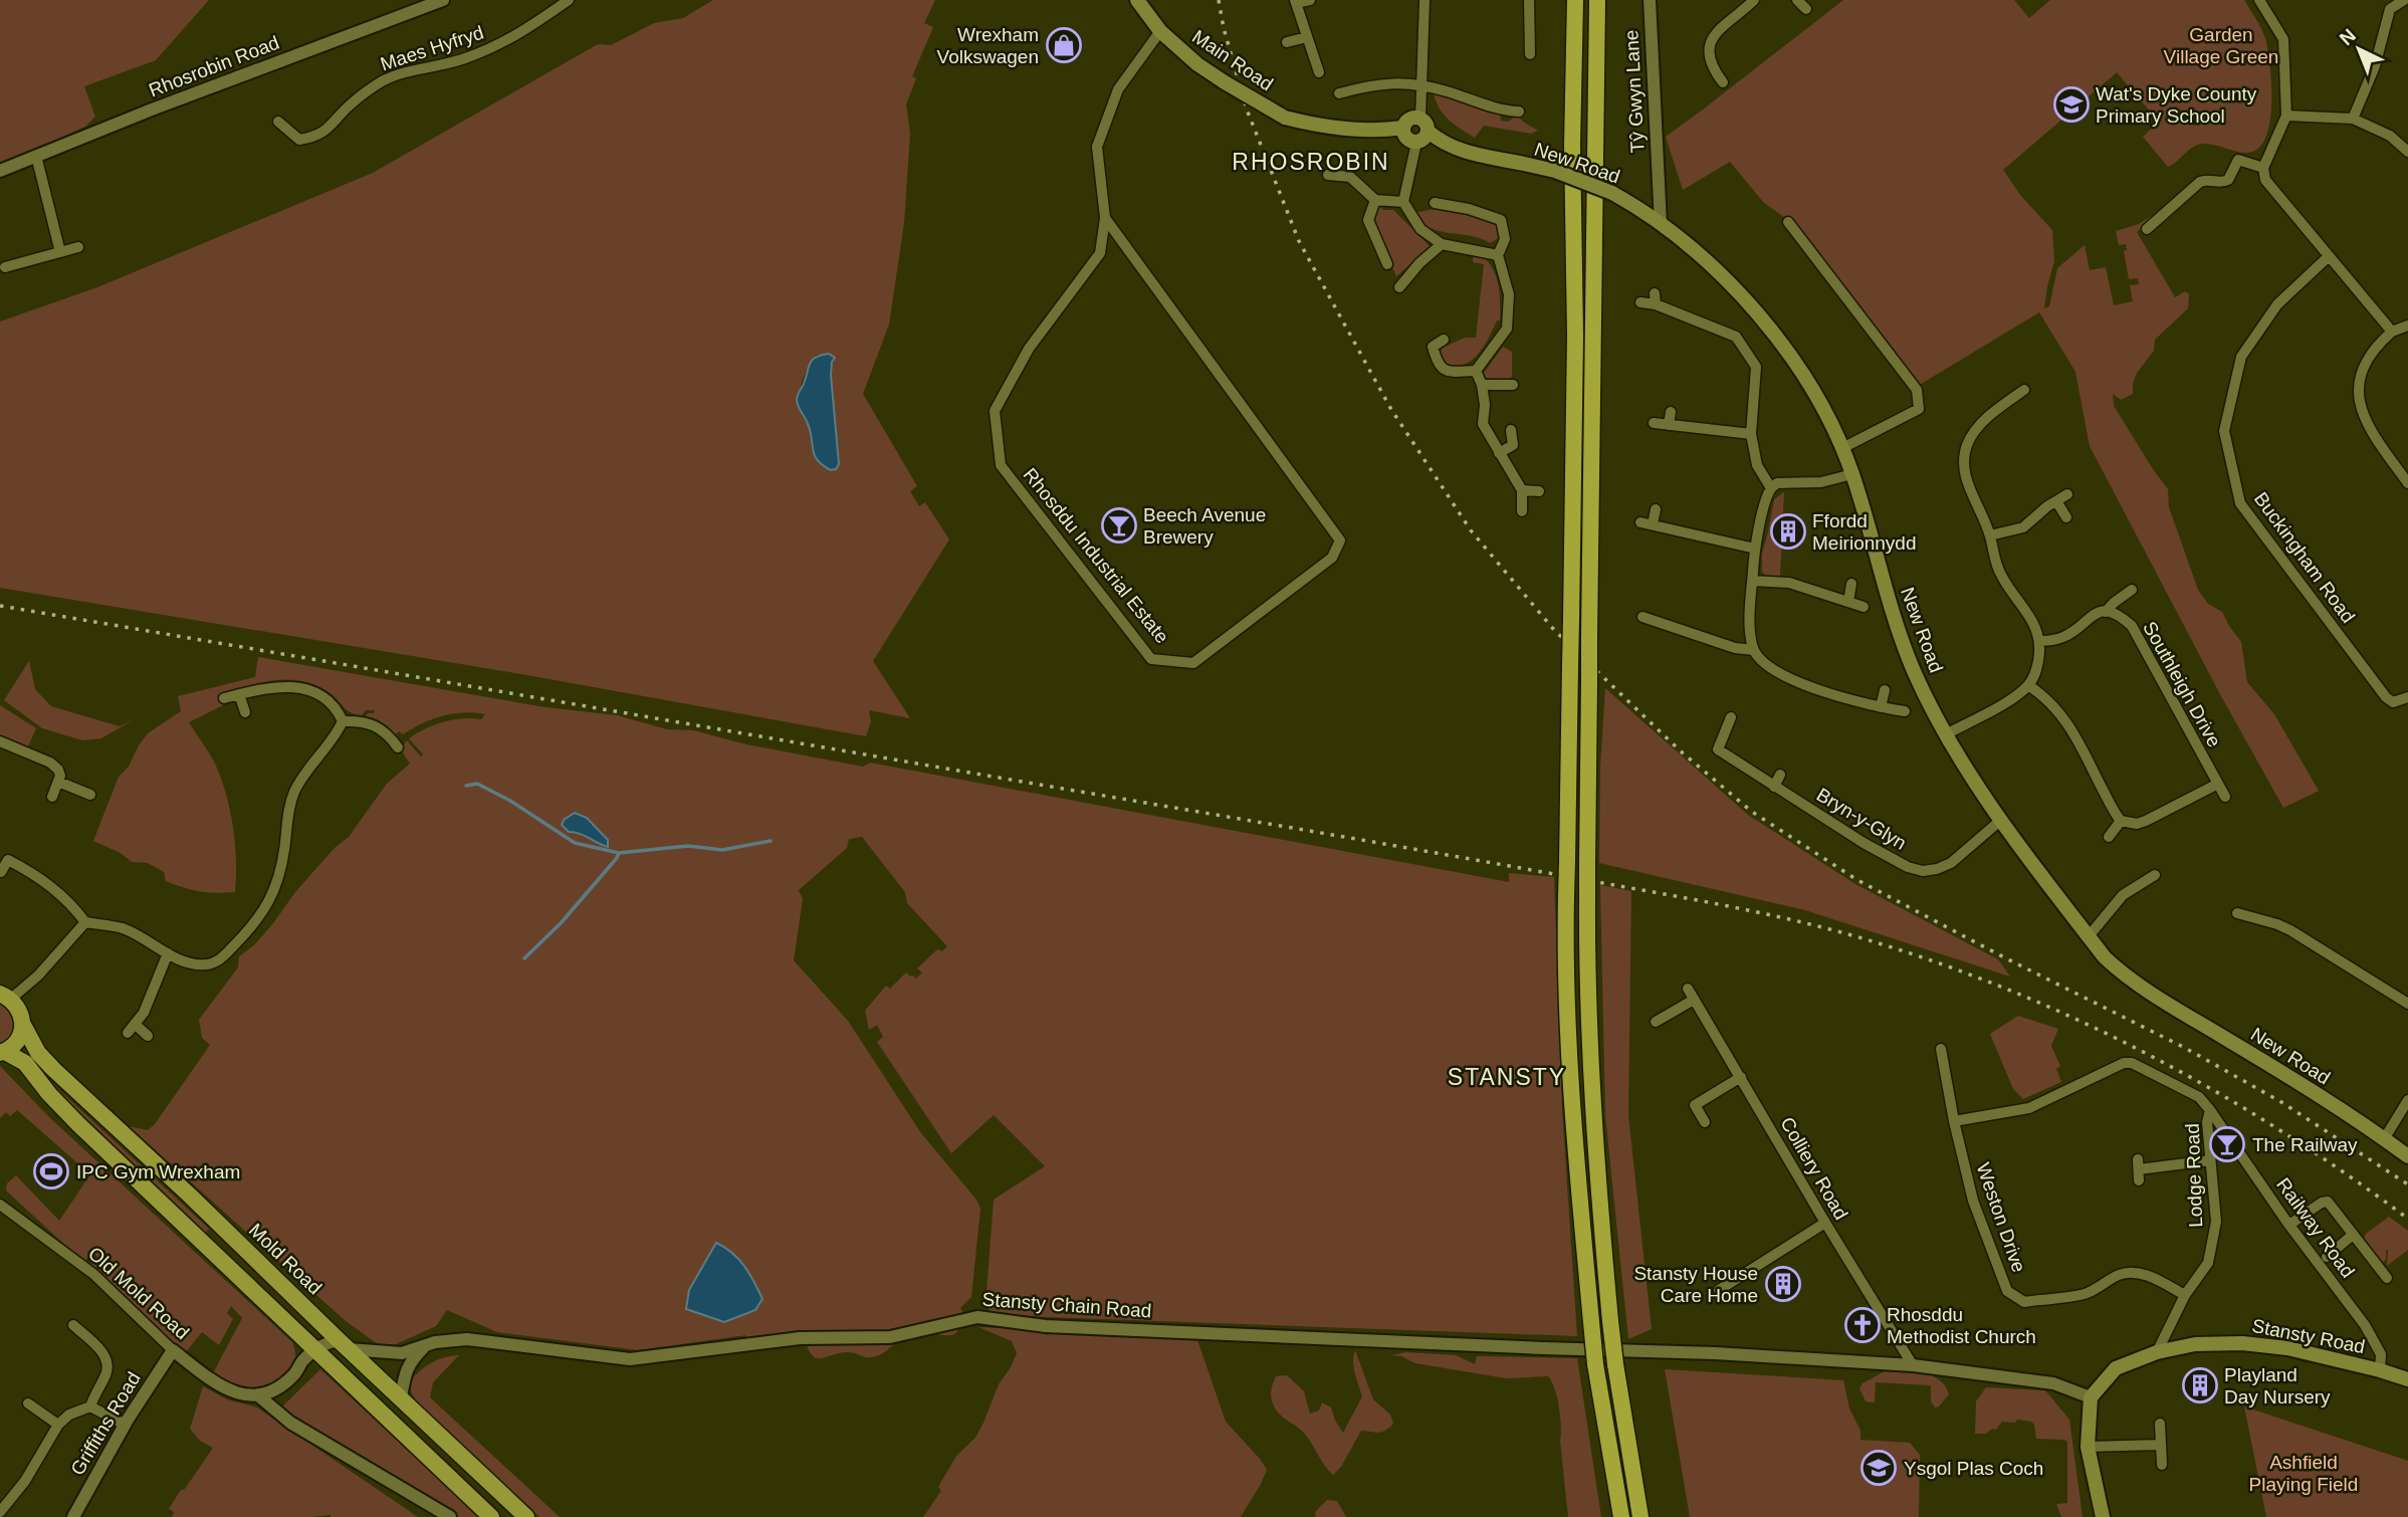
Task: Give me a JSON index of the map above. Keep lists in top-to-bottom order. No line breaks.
{"streets":{"main road":["Main Road","New Road","Mold Road","Stansty Road"],"street":["Maes Hyfryd","Rhosrobin Road","Tŷ Gwyn Lane","Rhosddu Industrial Estate","Buckingham Road","Southleigh Drive","Bryn-y-Glyn","Colliery Road","Lodge Road","Weston Drive","Railway Road","Old Mold Road","Stansty Chain Road","Griffiths Road"]},"crossings":[["Main Road","New Road"],["Main Road","Rhosddu Industrial Estate"],["Tŷ Gwyn Lane","New Road"],["New Road","Bryn-y-Glyn"],["Colliery Road","Stansty Chain Road"],["Lodge Road","Weston Drive"],["Lodge Road","Railway Road"],["Lodge Road","Stansty Road"],["Weston Drive","Railway Road"],["Railway Road","Stansty Road"],["Mold Road","Stansty Chain Road"],["Old Mold Road","Griffiths Road"]],"districts":["RHOSROBIN","STANSTY"],"parks":["Garden Village Green","Ashfield Playing Field"],"places":{"shop":["Wrexham Volkswagen"],"school or university":["Wat's Dyke County Primary School","Ysgol Plas Coch"],"bar":["Beech Avenue Brewery","The Railway"],"building":["Ffordd Meirionnydd","Stansty House Care Home","Playland Day Nursery"],"sports":["IPC Gym Wrexham"],"church":["Rhosddu Methodist Church"]},"north":"top left"}
